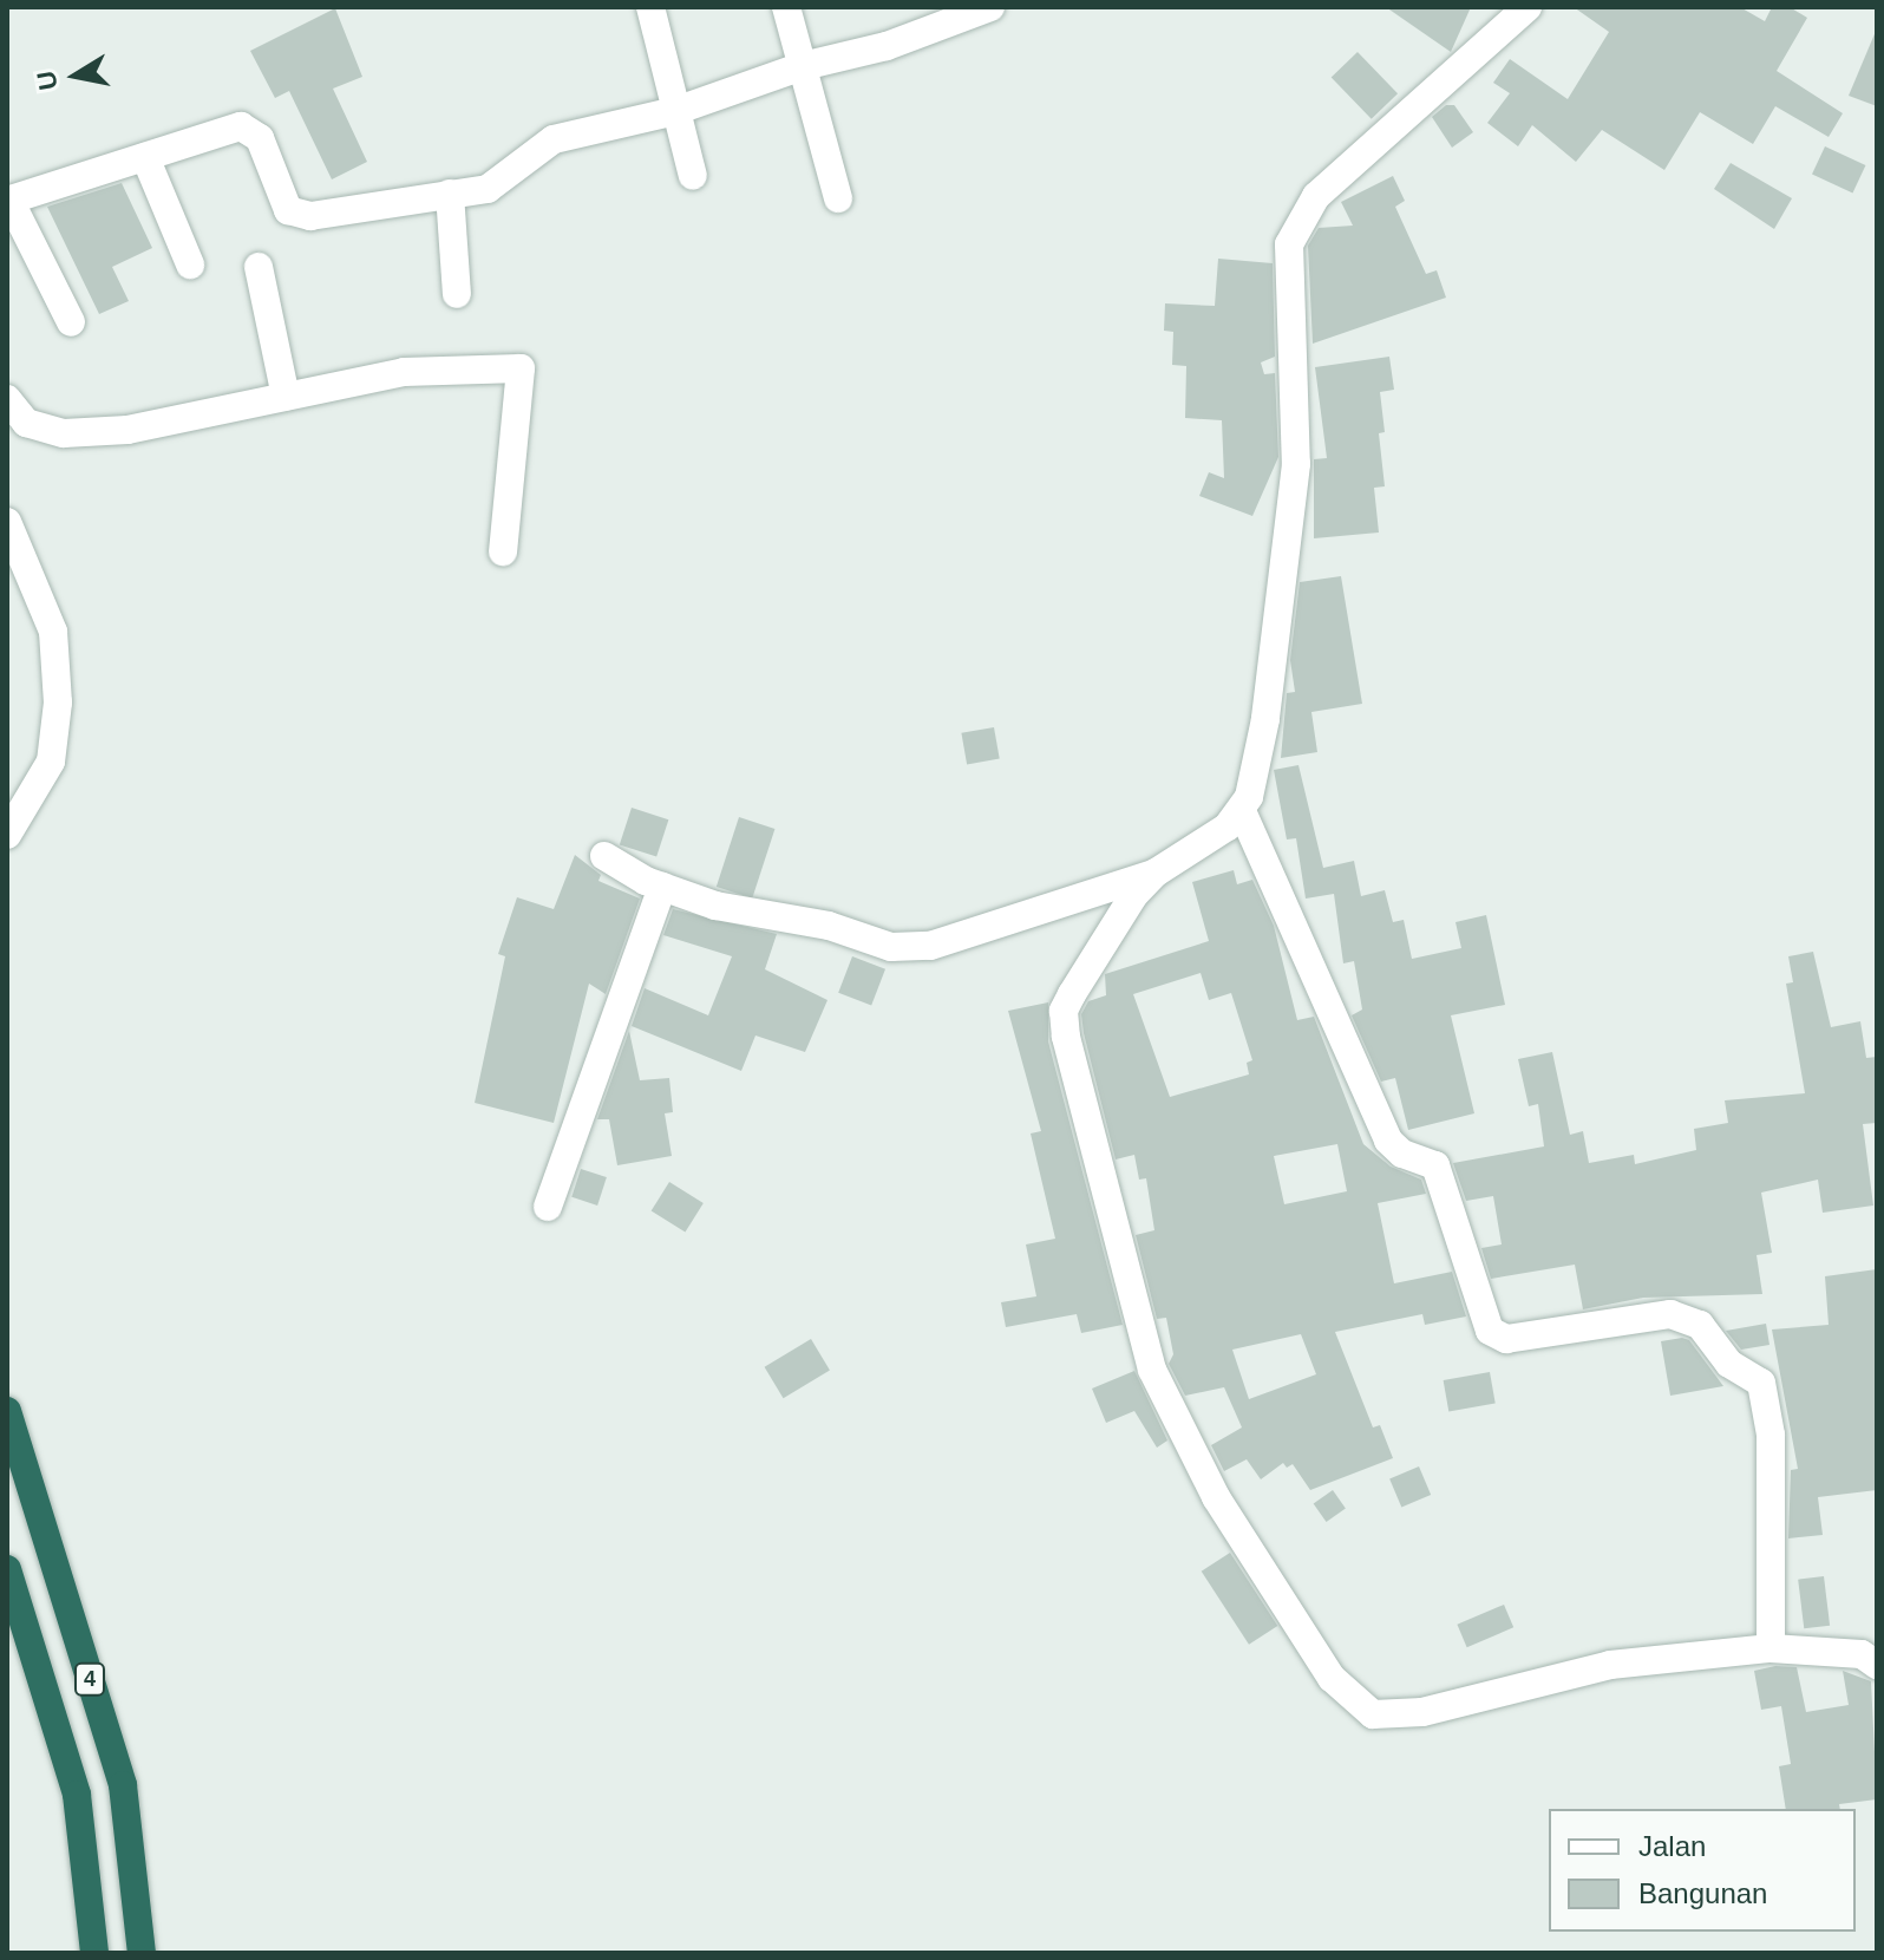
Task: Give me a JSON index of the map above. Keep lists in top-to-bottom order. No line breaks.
{"streets":{"highway":["4"]},"legend":["Jalan","Bangunan"],"north":"left"}
